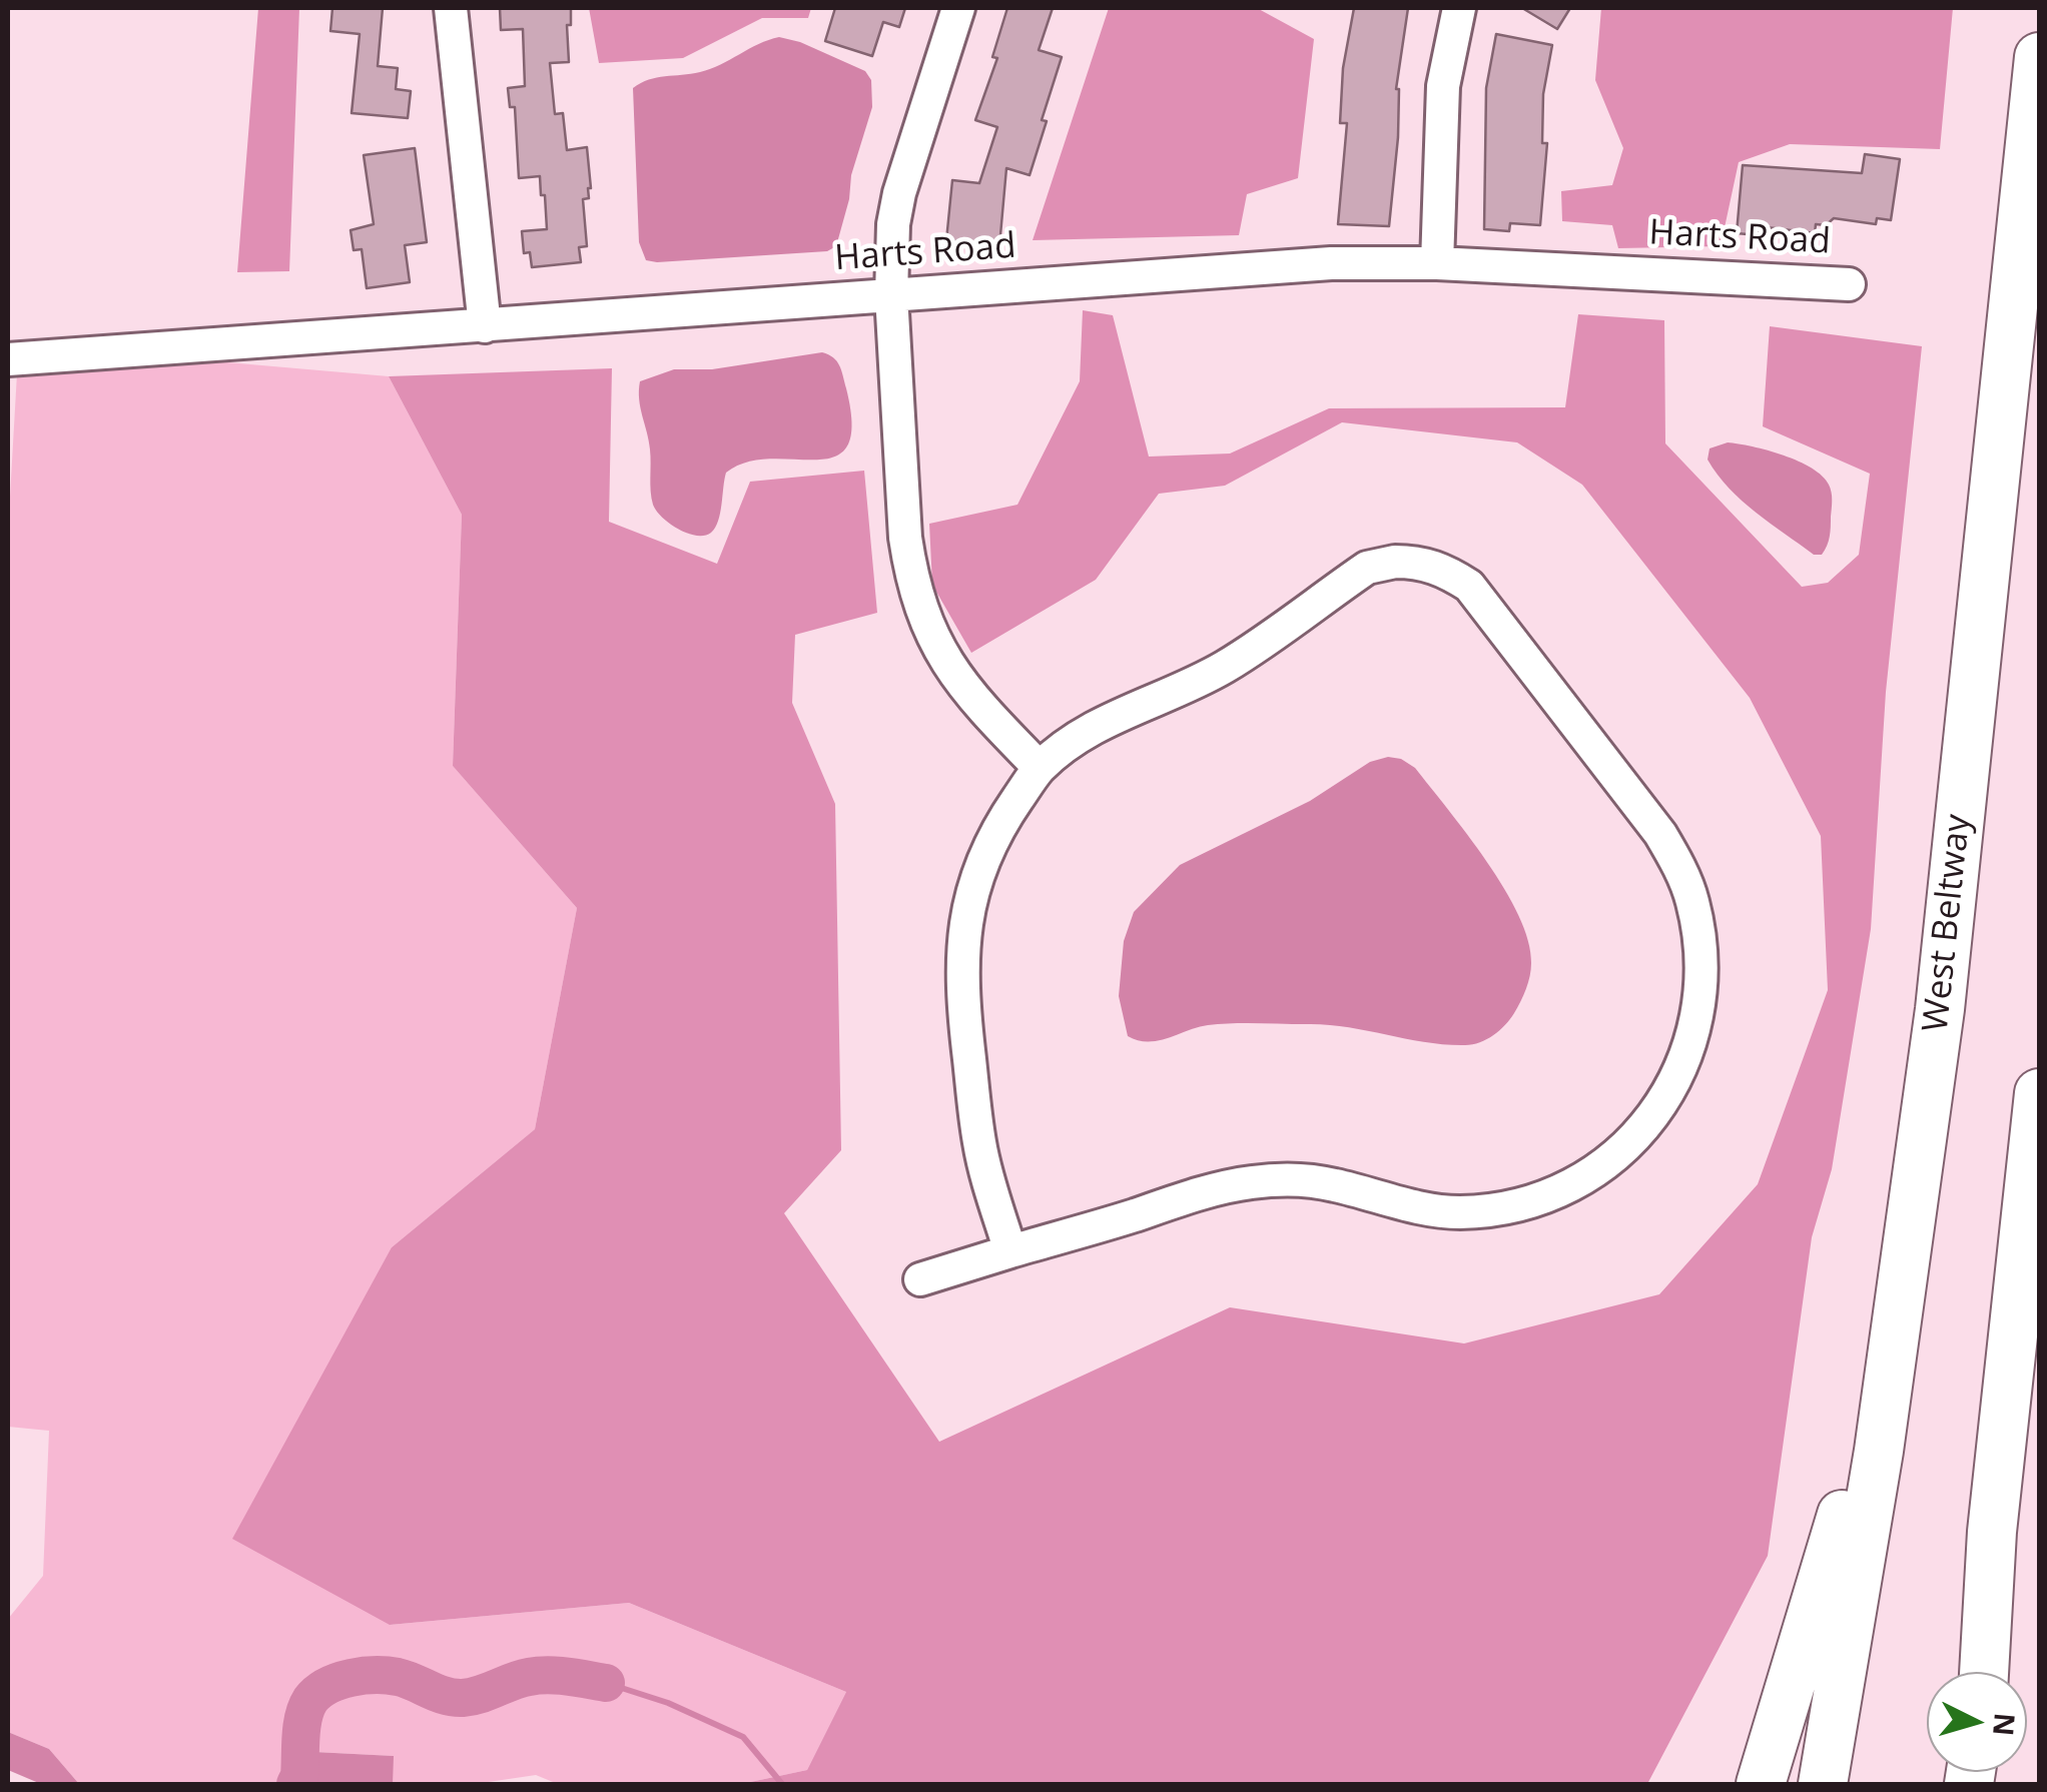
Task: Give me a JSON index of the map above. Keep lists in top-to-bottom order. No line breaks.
{"streets":{"highway":["West Beltway"],"street":["Harts Road"]},"north":"right"}
